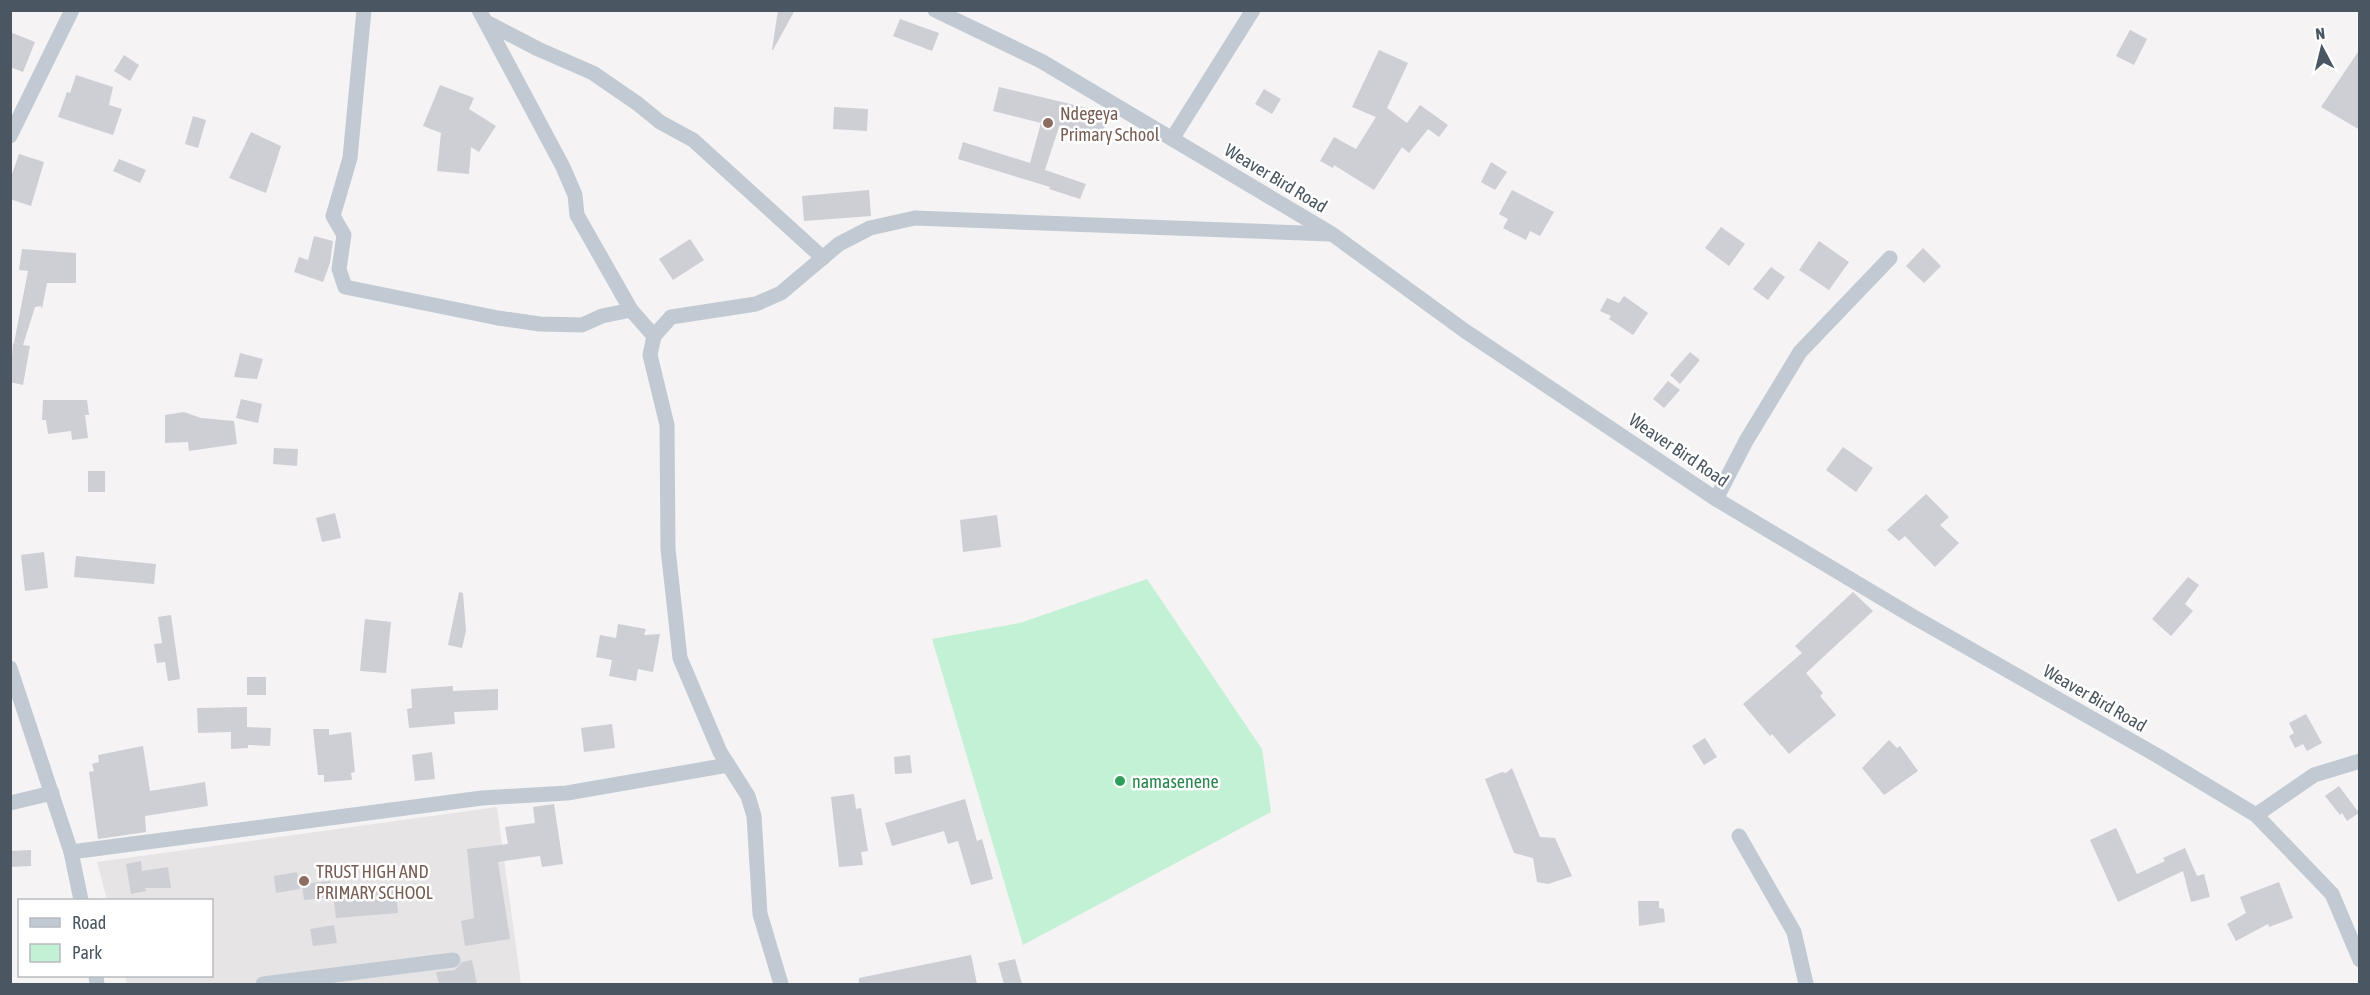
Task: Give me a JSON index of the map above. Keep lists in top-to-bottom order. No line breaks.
{"streets":{"street":["Weaver Bird Road"]},"places":["Ndegeya Primary School","namasenene","TRUST HIGH AND PRIMARY SCHOOL"],"legend":["Road","Park"],"north":"top"}
